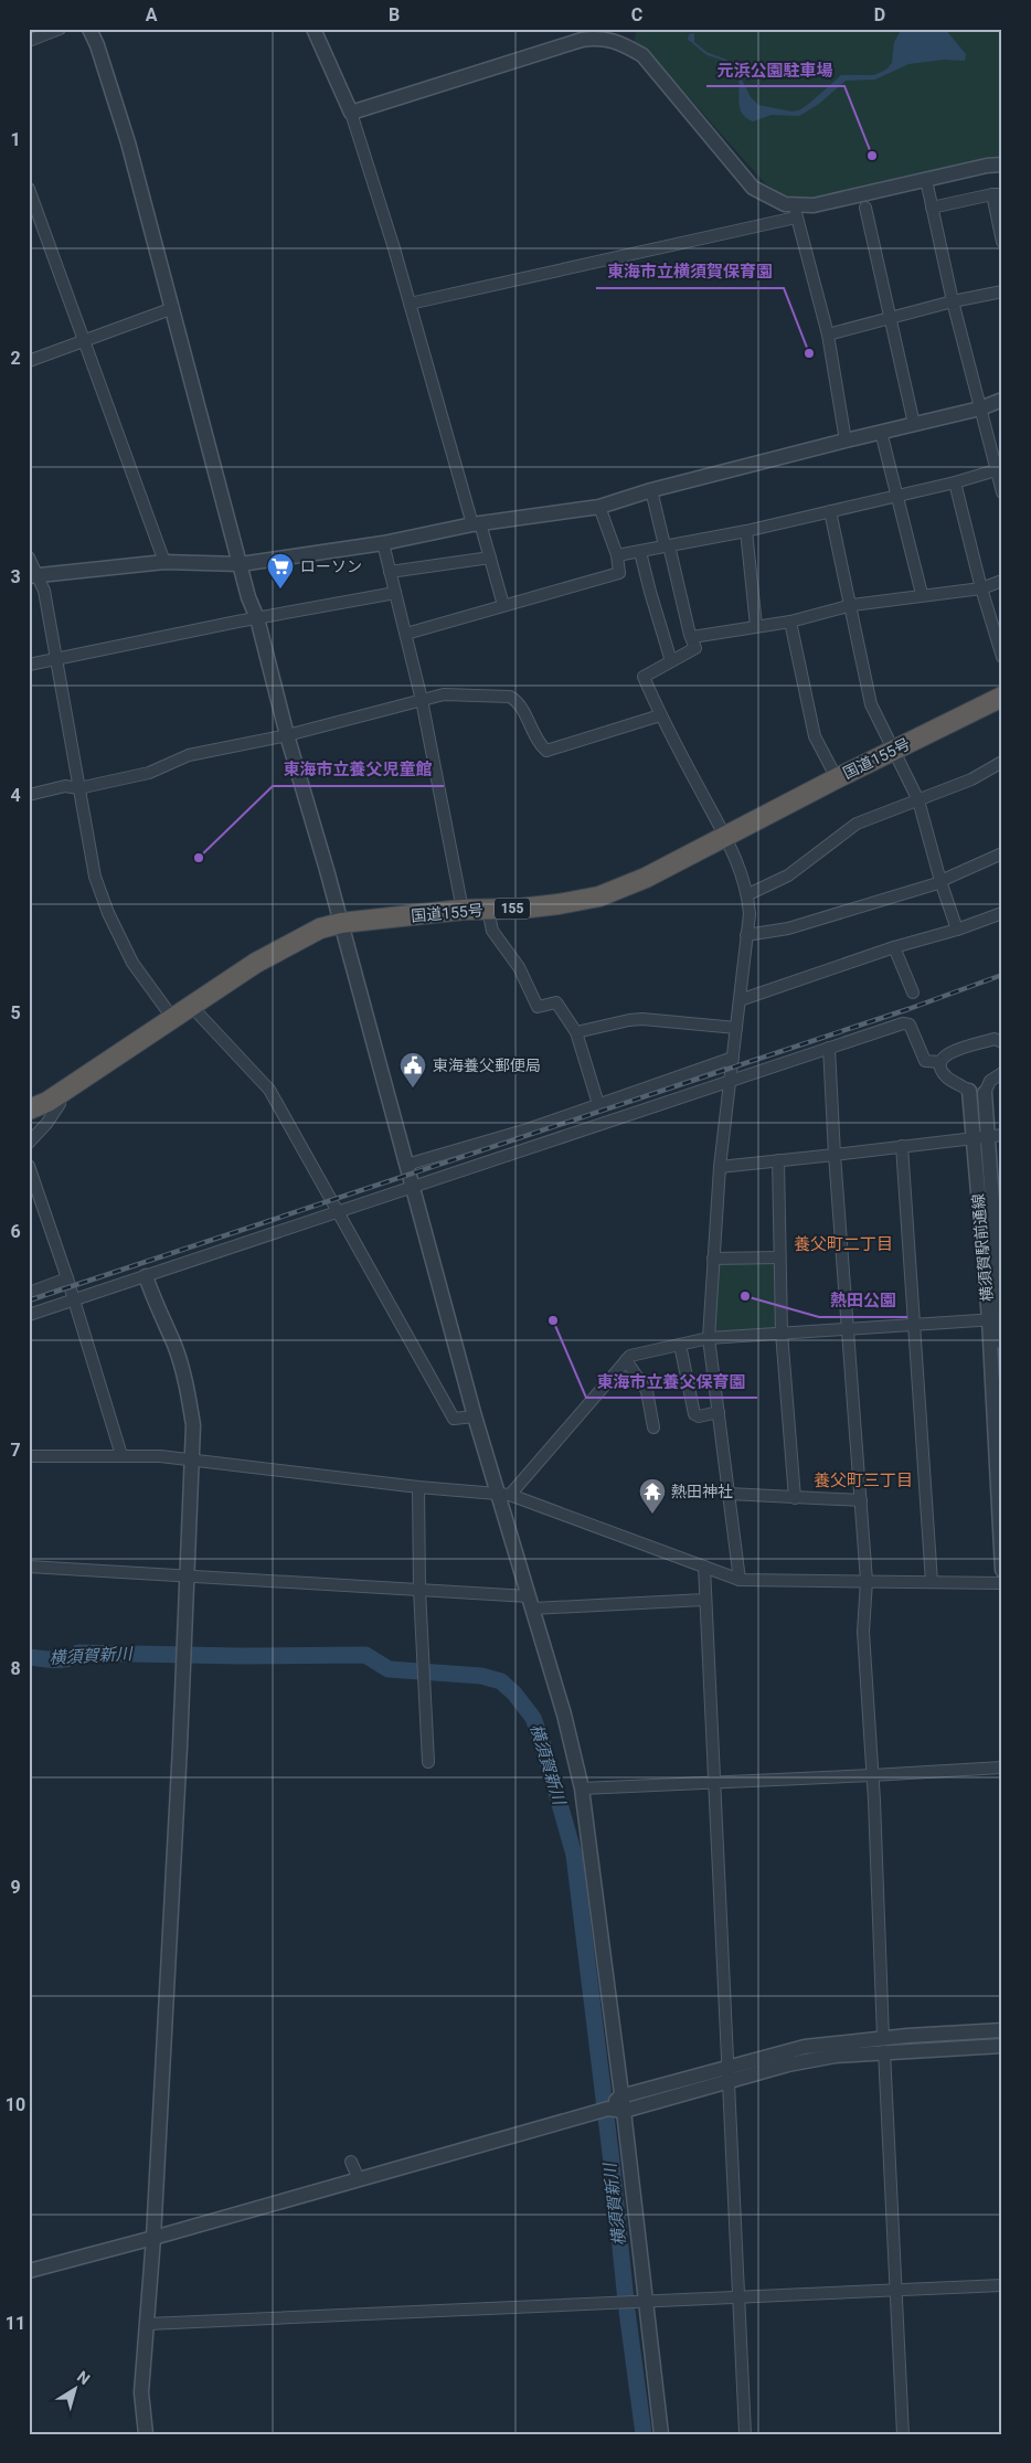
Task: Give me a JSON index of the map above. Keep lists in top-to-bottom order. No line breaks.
{"streets":{"highway":["国道155号","155"],"street":["横須賀駅前通線"]},"districts":["養父町二丁目","養父町三丁目"],"water":["横須賀新川"],"places":{"other":["元浜公園駐車場","東海市立横須賀保育園","東海市立養父児童館","熱田公園","東海市立養父保育園"],"supermarket":["ローソン"],"public building":["東海養父郵便局"],"temple":["熱田神社"]},"north":"top right","grid":{"columns":["A","B","C","D"],"rows":["1","2","3","4","5","6","7","8","9","10","11"]}}
